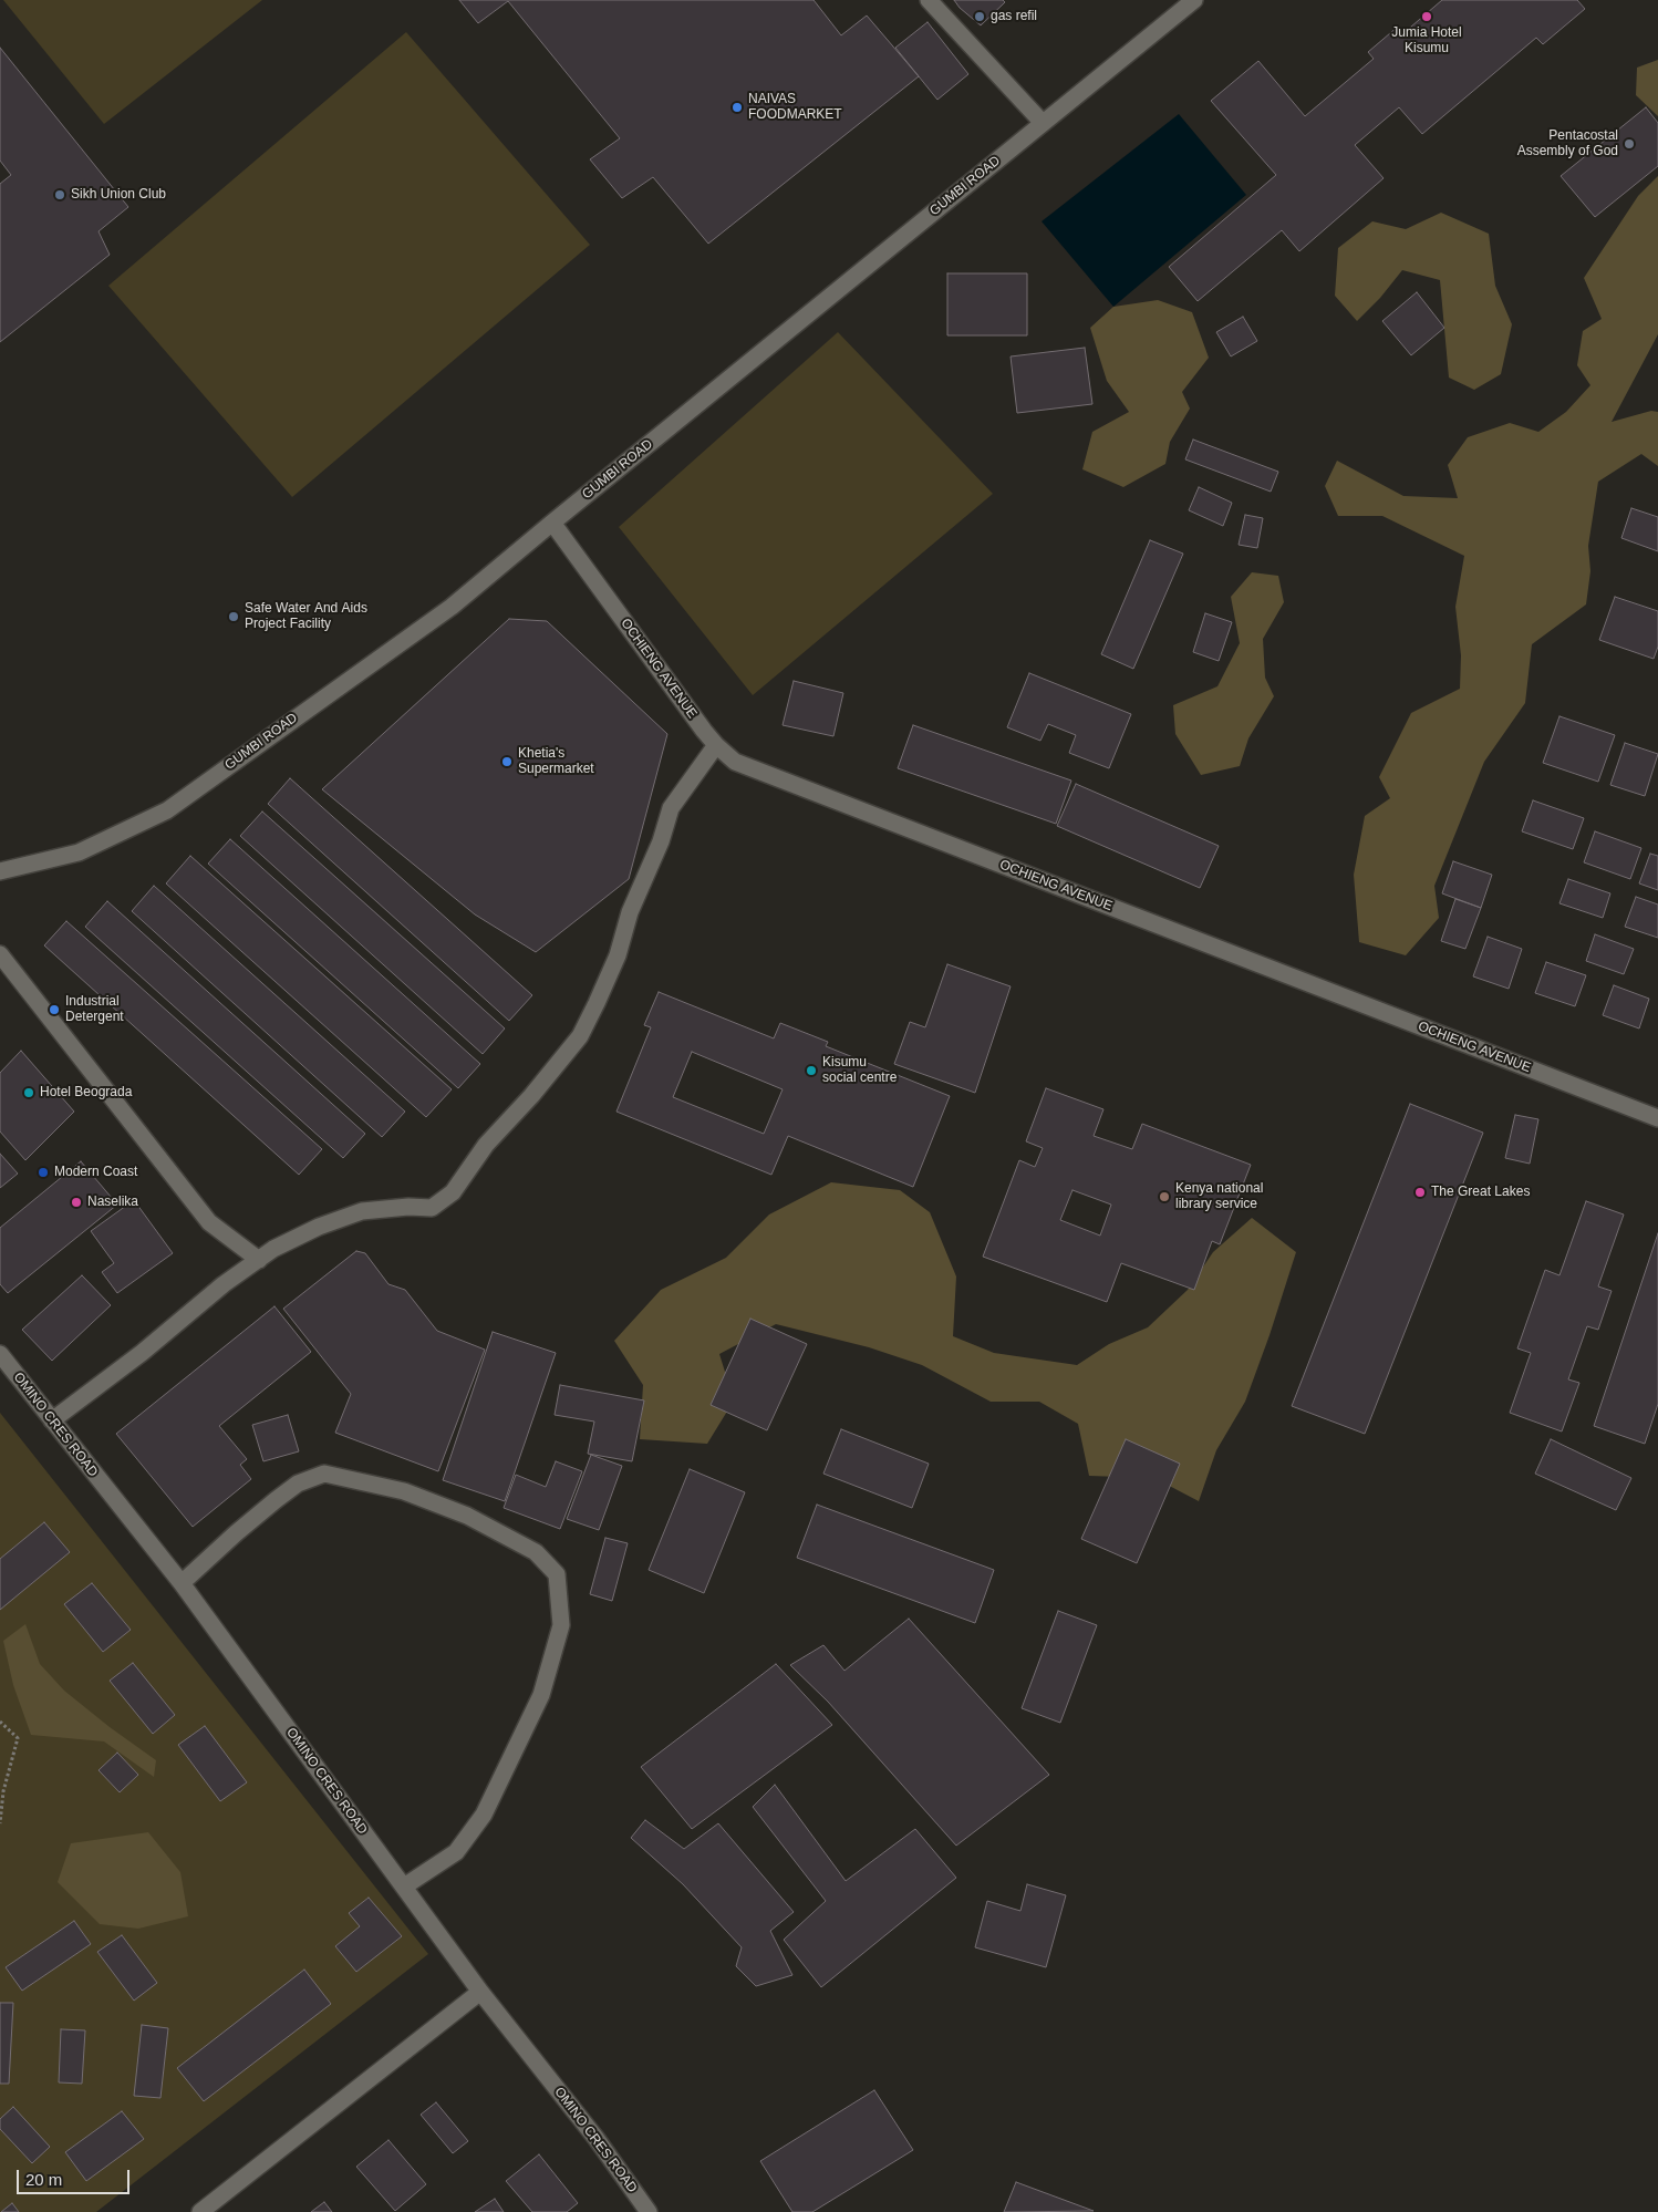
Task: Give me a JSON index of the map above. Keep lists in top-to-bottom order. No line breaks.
{"streets":{"street":["GUMBI ROAD","OCHIENG AVENUE","OMINO CRES ROAD"]},"crossings":[["GUMBI ROAD","OCHIENG AVENUE"]],"places":["gas refil","Jumia Hotel Kisumu","NAIVAS FOODMARKET","Pentacostal Assembly of God","Sikh Union Club","Safe Water And Aids Project Facility","Khetia's Supermarket","Industrial Detergent","Kisumu social centre","Hotel Beograda","Modern Coast","The Great Lakes","Kenya national library service","Naselika"],"scale_bar":"20 m"}
